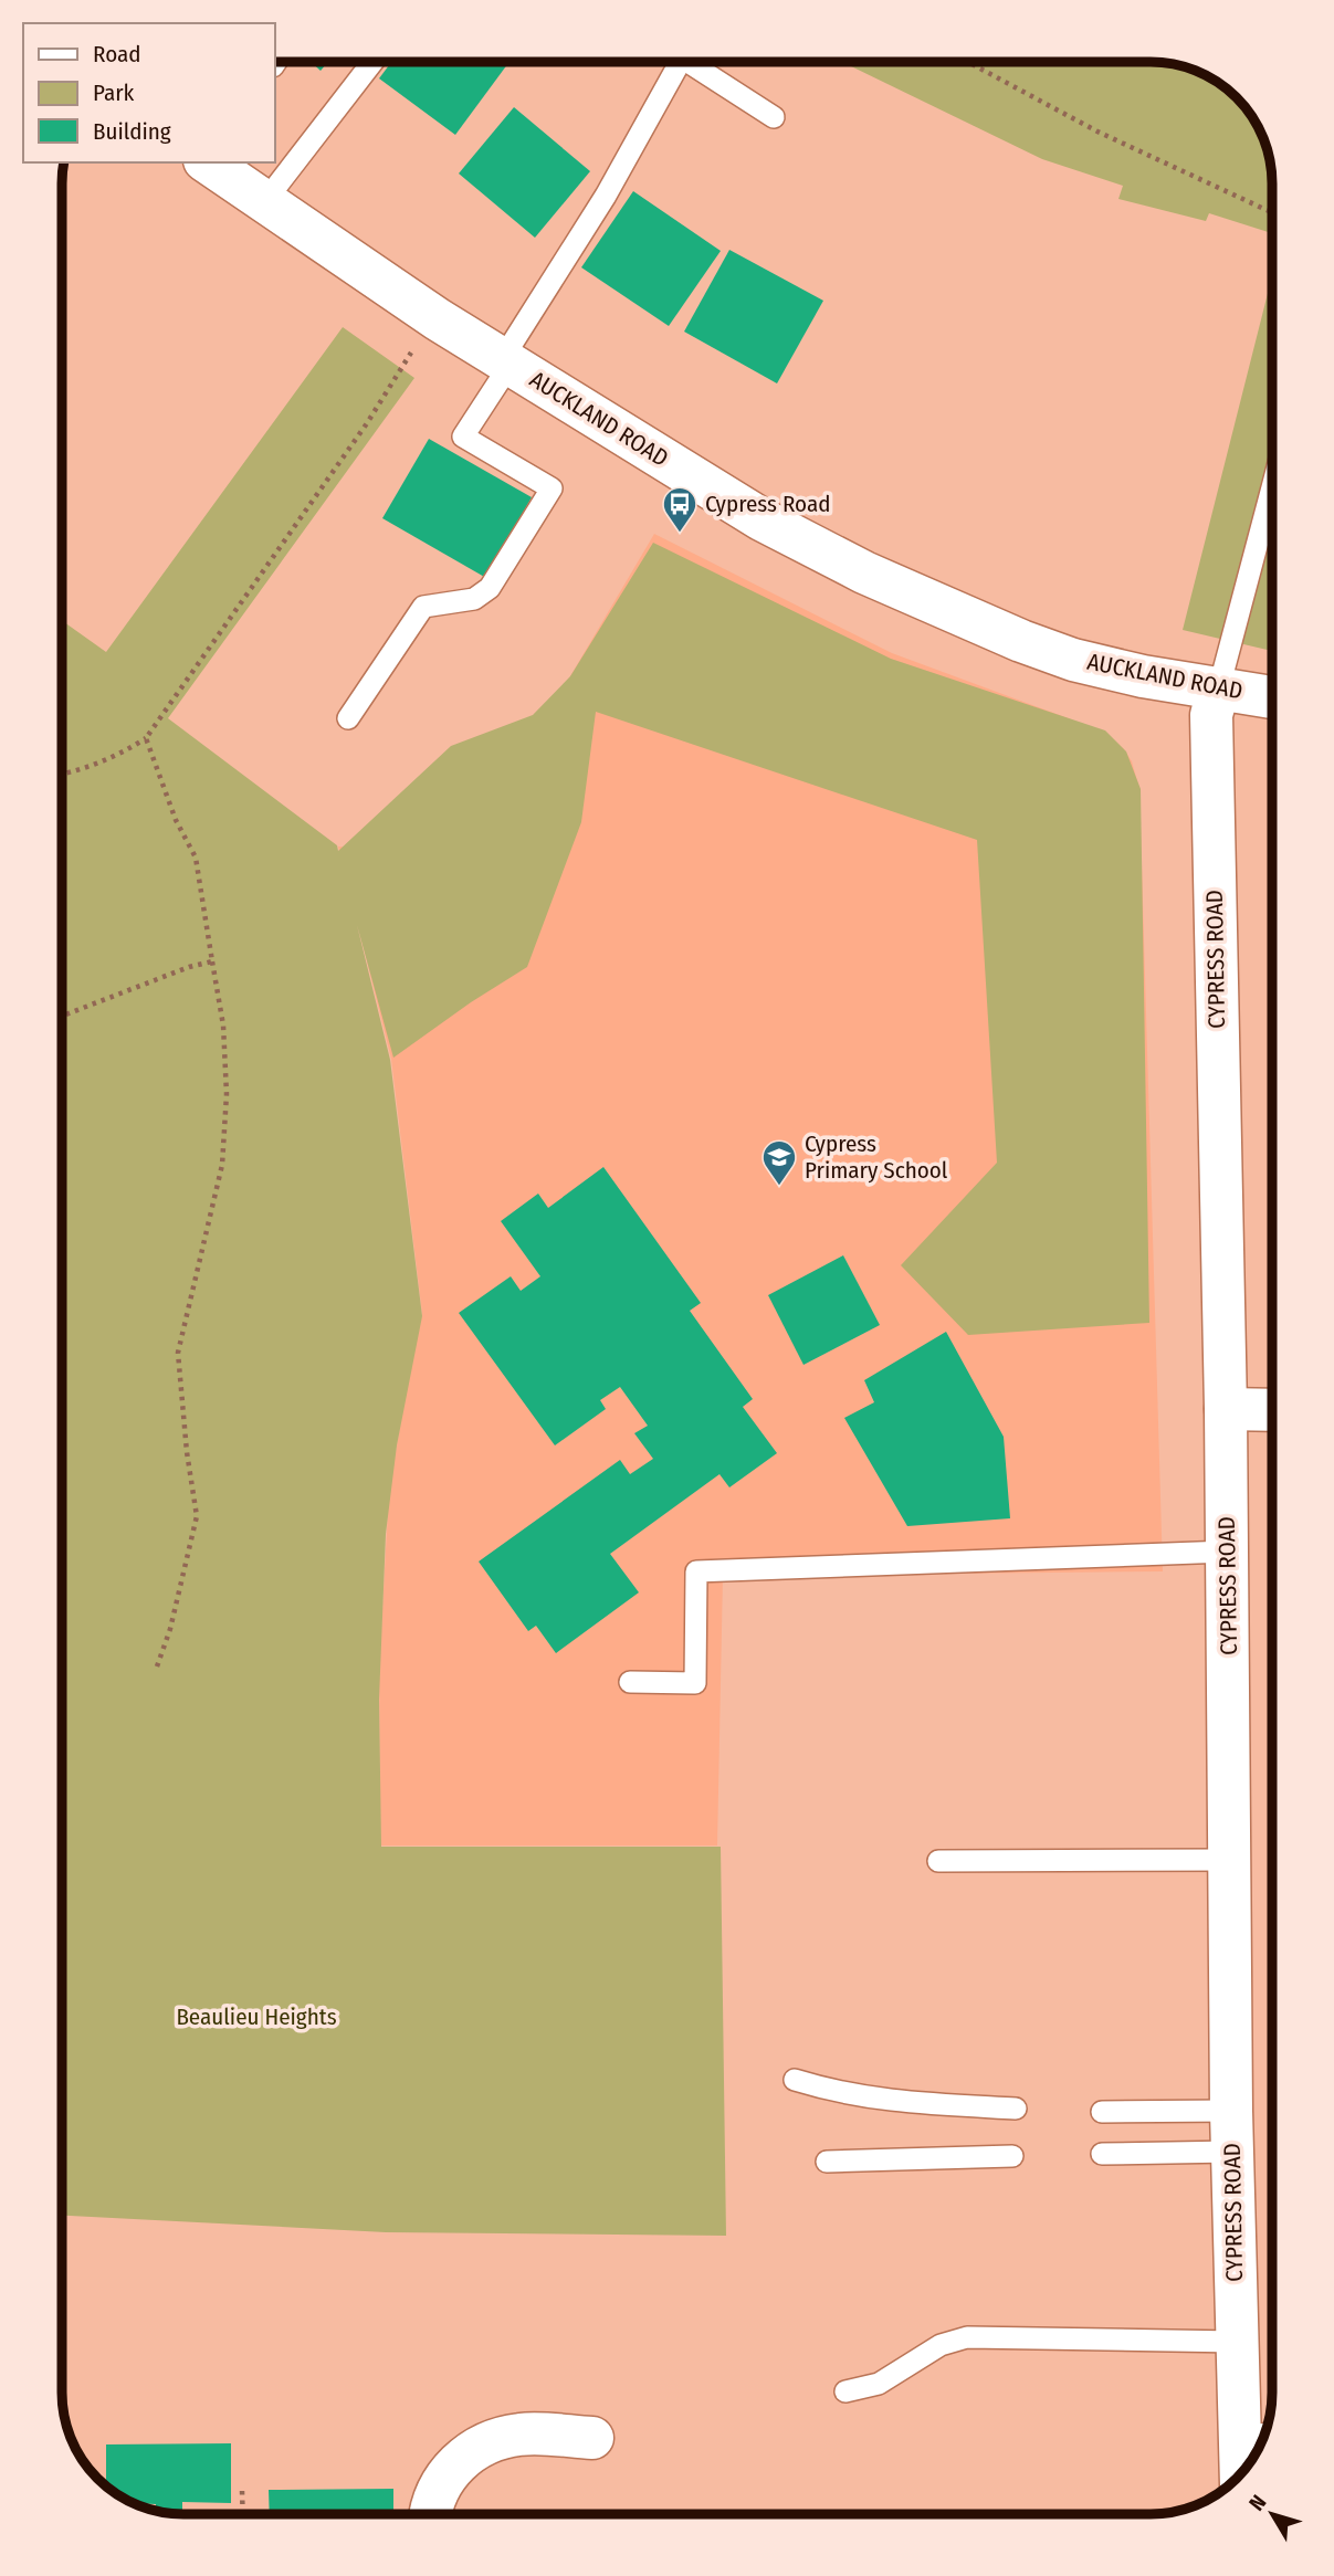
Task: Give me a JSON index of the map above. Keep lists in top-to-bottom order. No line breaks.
{"streets":{"street":["AUCKLAND ROAD","CYPRESS ROAD"]},"crossings":[["AUCKLAND ROAD","CYPRESS ROAD"]],"parks":["Beaulieu Heights"],"places":{"bus stop":["Cypress Road"],"school or university":["Cypress Primary School"]},"legend":["Road","Park","Building"],"north":"top left"}
